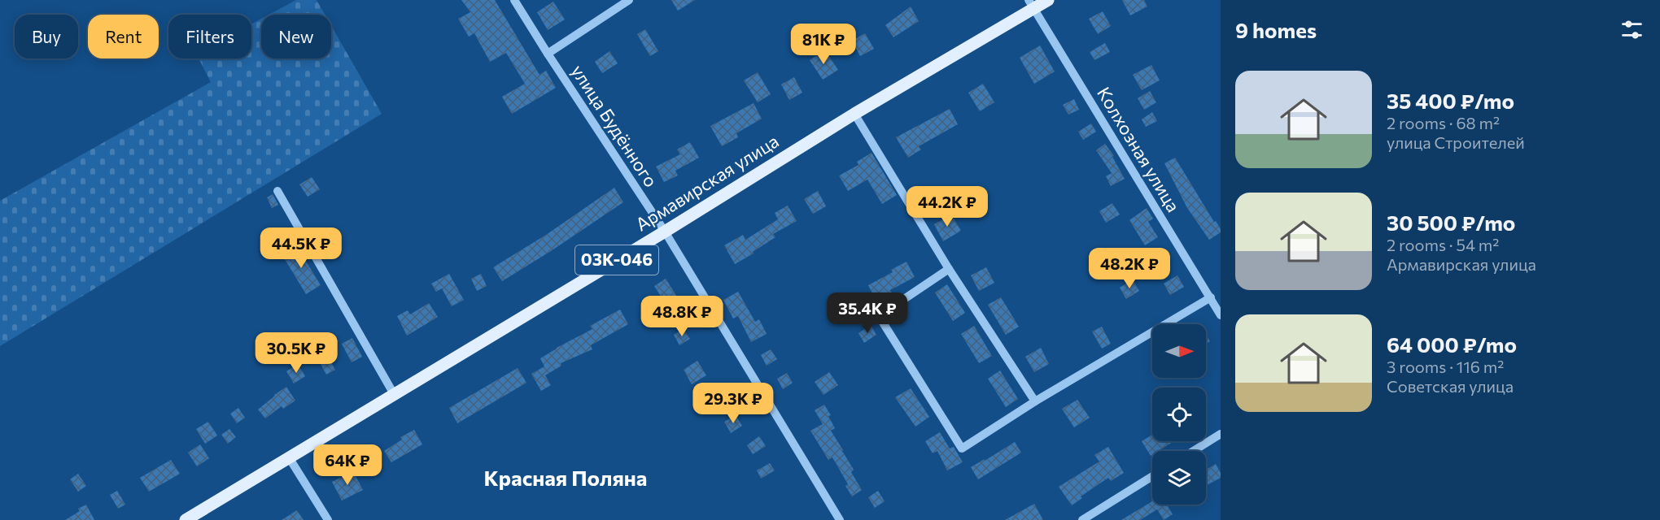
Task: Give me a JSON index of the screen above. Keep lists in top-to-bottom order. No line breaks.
{"streets":{"main road":["Армавирская улица","03К-046"],"street":["улица Будённого","Колхозная улица"]},"crossings":[["улица Будённого","Армавирская улица"],["Колхозная улица","Армавирская улица"]],"districts":["Красная Поляна"],"north":"right","page":{"heading":"9 homes","chip":["Buy","Rent","Filters","New"],"price":["81K ₽","44.2K ₽","44.5K ₽","48.2K ₽","35.4K ₽","48.8K ₽","30.5K ₽","29.3K ₽","64K ₽"],"list":[{"name":"35 400 ₽/mo","note":"2 rooms · 68 m² · улица Строителей"},{"name":"30 500 ₽/mo","note":"2 rooms · 54 m² · Армавирская улица"},{"name":"64 000 ₽/mo","note":"3 rooms · 116 m² · Советская улица"}]}}
